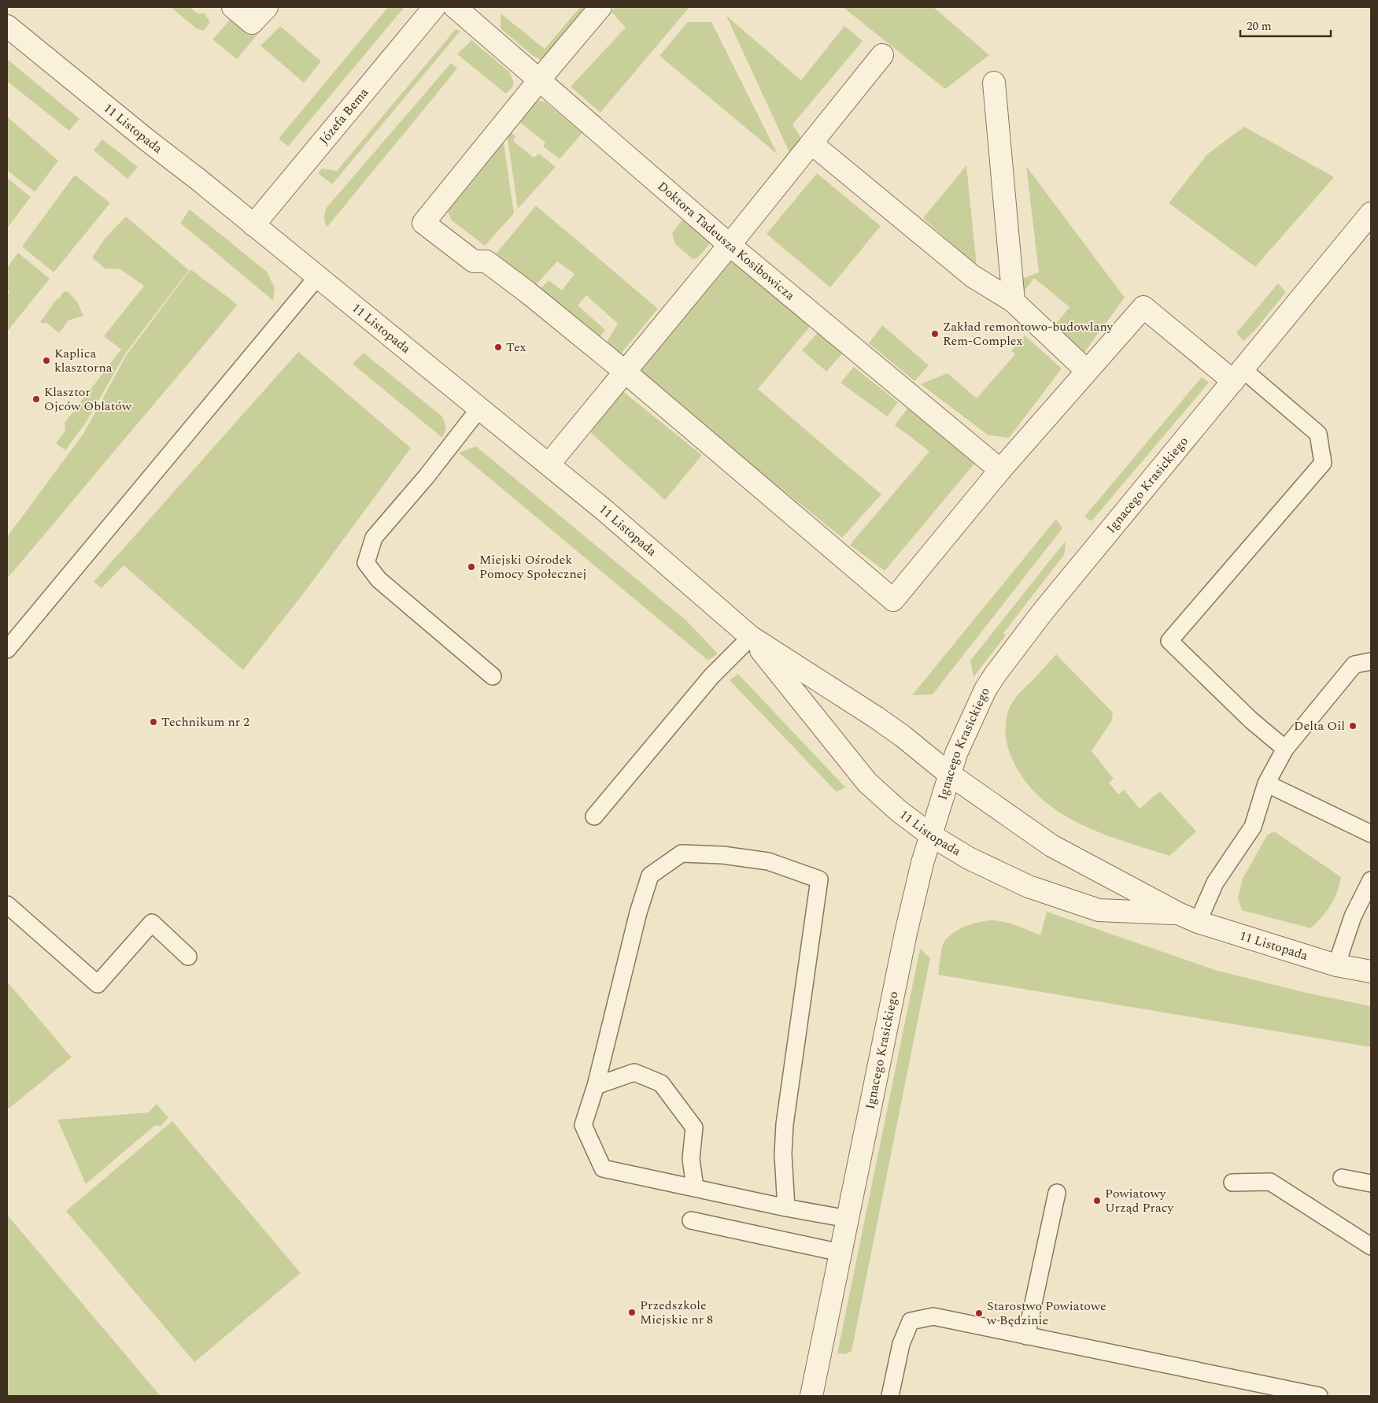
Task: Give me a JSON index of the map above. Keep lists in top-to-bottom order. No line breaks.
{"streets":{"street":["Józefa Bema","11 Listopada","Doktora Tadeusza Kosibowicza","Ignacego Krasickiego"]},"crossings":[["Józefa Bema","11 Listopada"],["11 Listopada","Ignacego Krasickiego"]],"places":["Zakład remontowo-budowlany Rem-Complex","Tex","Kaplica klasztorna","Klasztor Ojców Oblatów","Miejski Ośrodek Pomocy Społecznej","Technikum nr 2","Delta Oil","Powiatowy Urząd Pracy","Przedszkole Miejskie nr 8","Starostwo Powiatowe w Będzinie"],"scale_bar":"20 m"}
